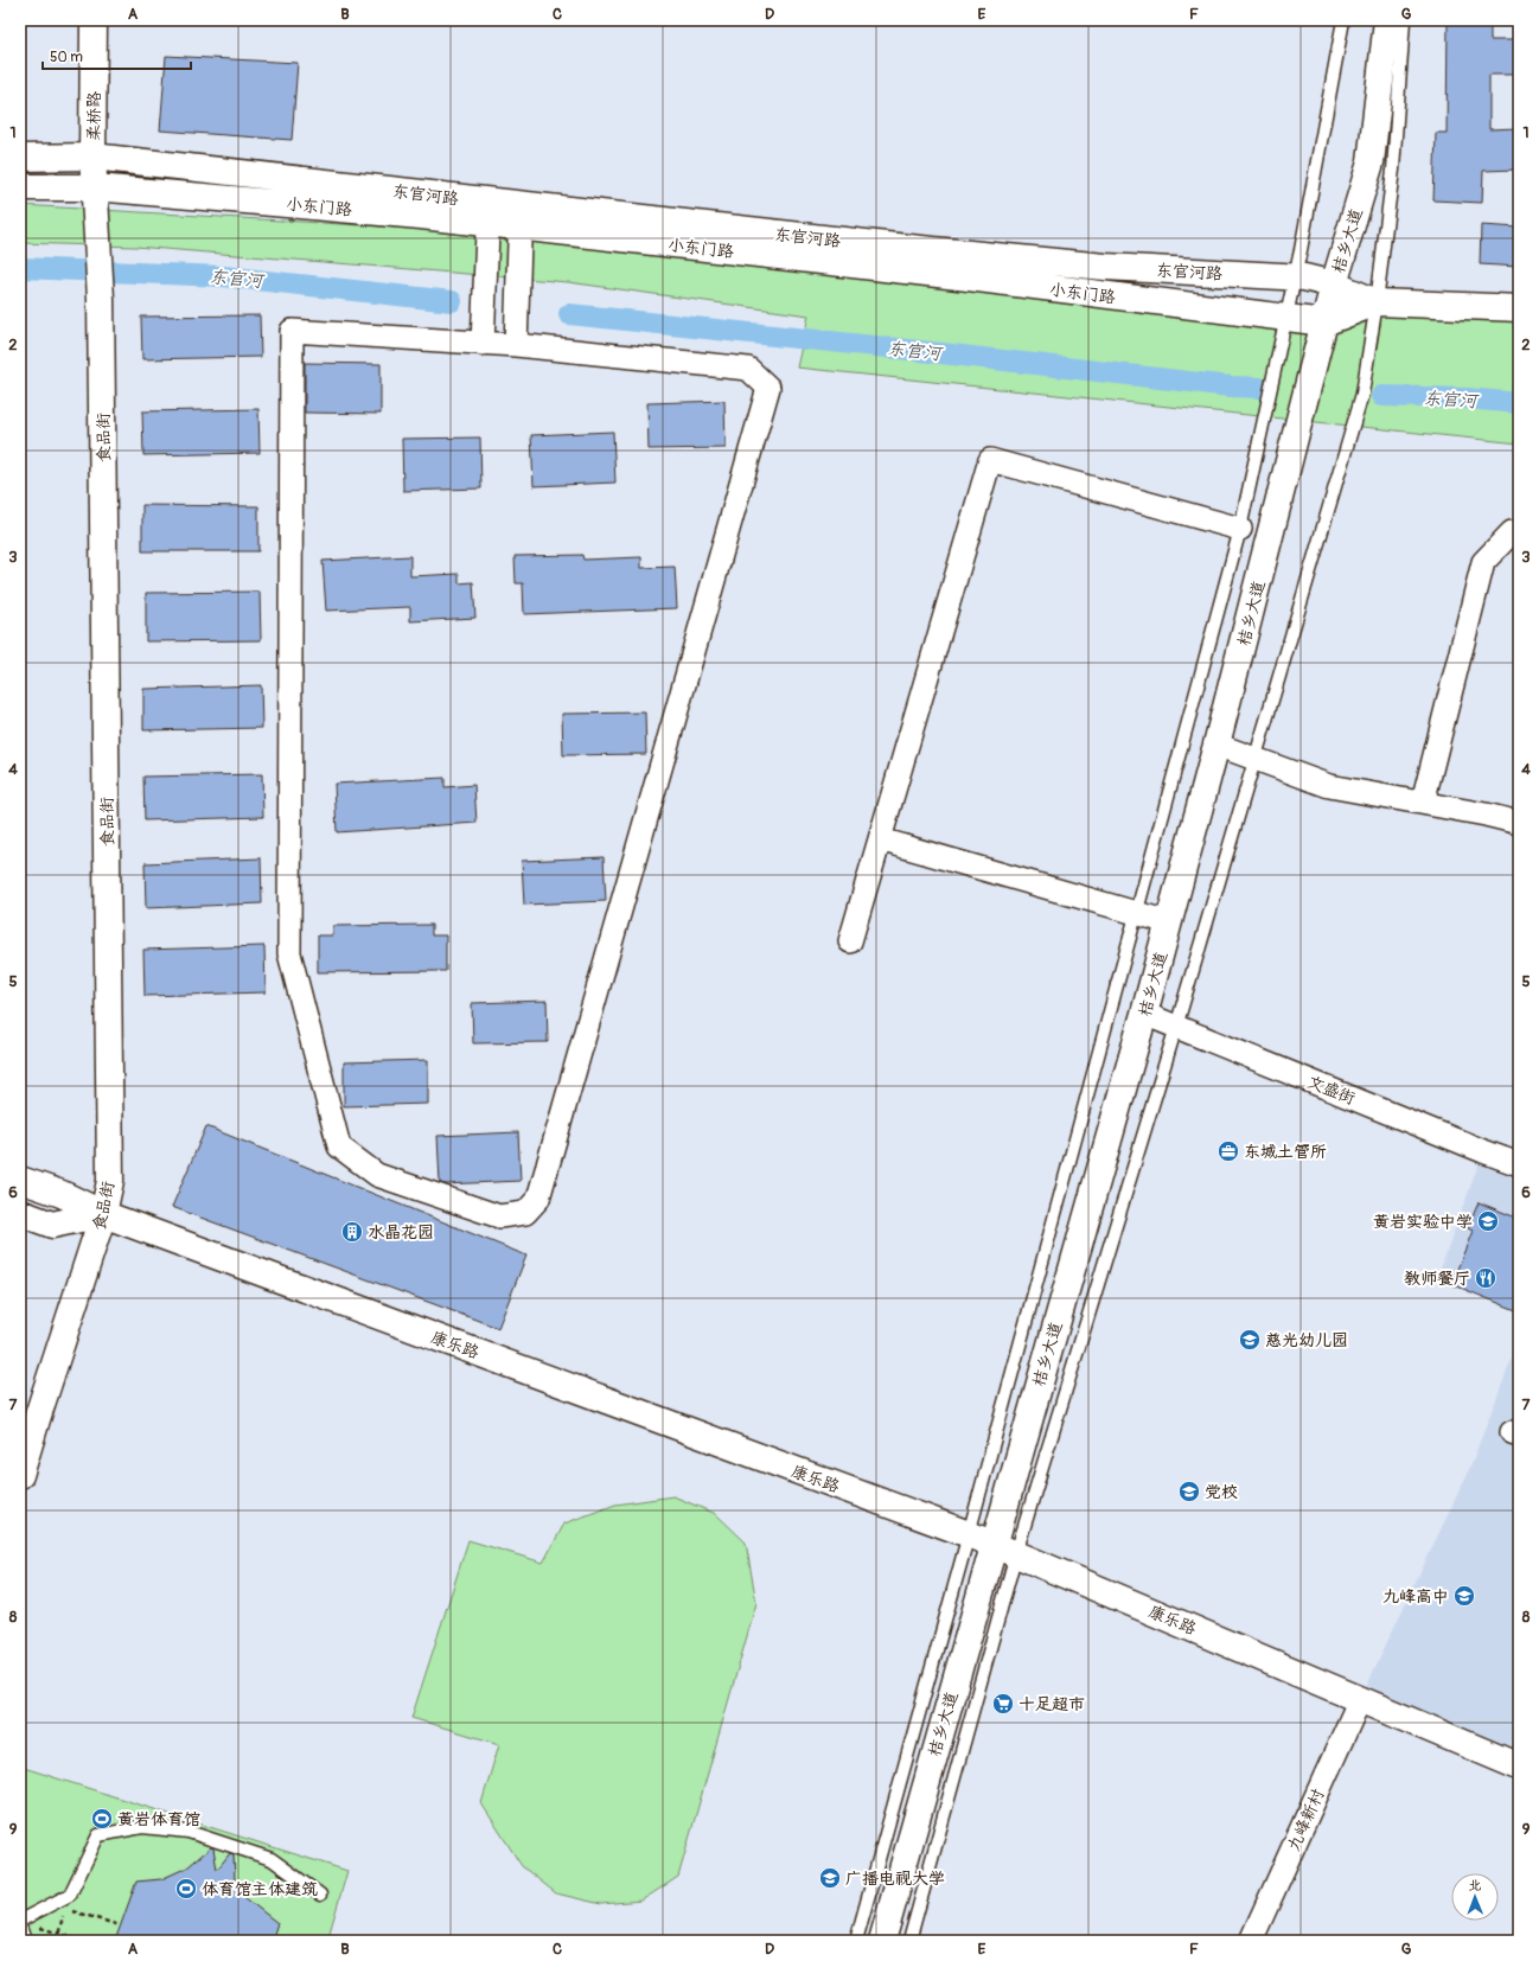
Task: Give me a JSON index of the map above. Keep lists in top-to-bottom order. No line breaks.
{"streets":{"street":["柔桥路","东官河路","小东门路","桔乡大道","食品街","文盛街","康乐路","九峰新村"]},"crossings":[["柔桥路","东官河路"],["柔桥路","食品街"],["东官河路","小东门路"],["东官河路","桔乡大道"],["东官河路","食品街"],["小东门路","桔乡大道"],["小东门路","食品街"],["桔乡大道","文盛街"],["桔乡大道","康乐路"],["食品街","康乐路"],["康乐路","九峰新村"]],"water":["东官河"],"places":{"office":["东城土管所"],"school or university":["黄岩实验中学","慈光幼儿园","党校","九峰高中","广播电视大学"],"building":["水晶花园"],"restaurant":["教师餐厅"],"supermarket":["十足超市"],"sports":["黄岩体育馆","体育馆主体建筑"]},"scale_bar":"50 m","north":"top","grid":{"columns":["A","B","C","D","E","F","G"],"rows":["1","2","3","4","5","6","7","8","9"]}}
